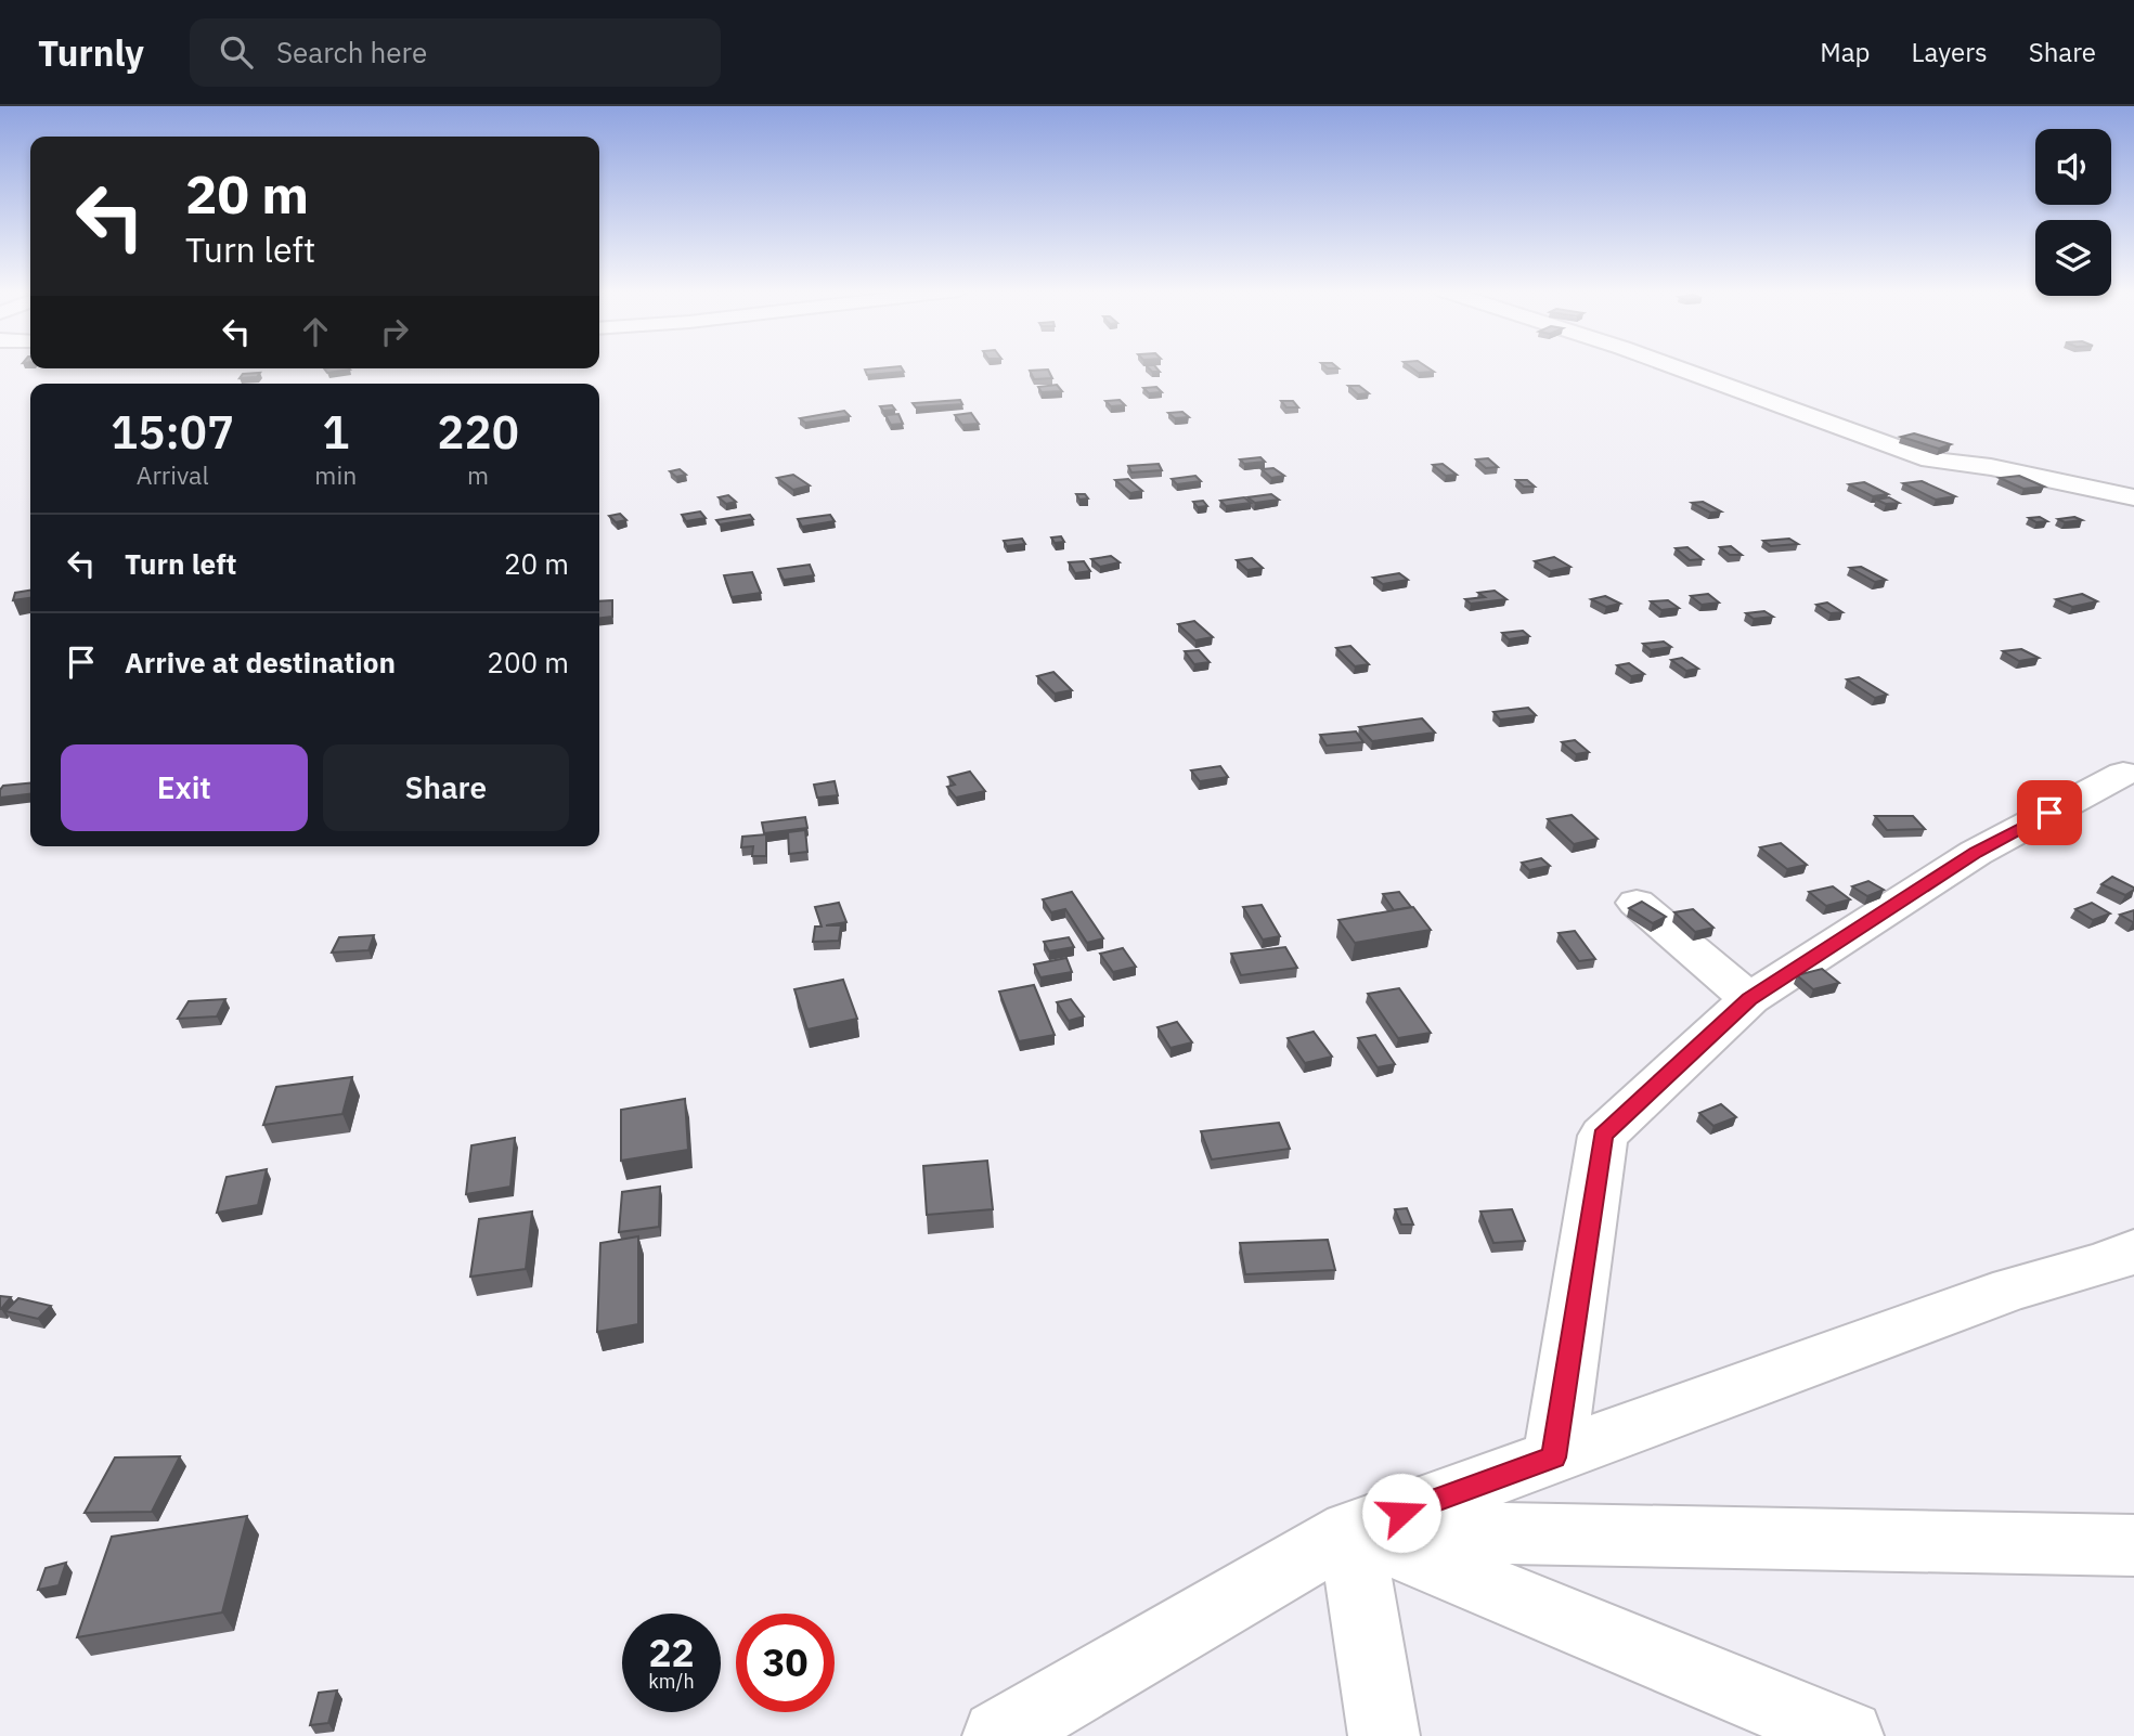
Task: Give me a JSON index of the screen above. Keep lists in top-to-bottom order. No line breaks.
{"page":{"header":"Turnly","search":"Search here","nav":["Map","Layers","Share"],"turn":["20 m","Turn left"],"eta":["15:07","Arrival","1","min","220","m"],"list":[{"name":"Turn left","value":"20 m"},{"name":"Arrive at destination","value":"200 m"}],"buttons":["Exit","Share"],"speed":"22 km/h","limit":"30"}}
